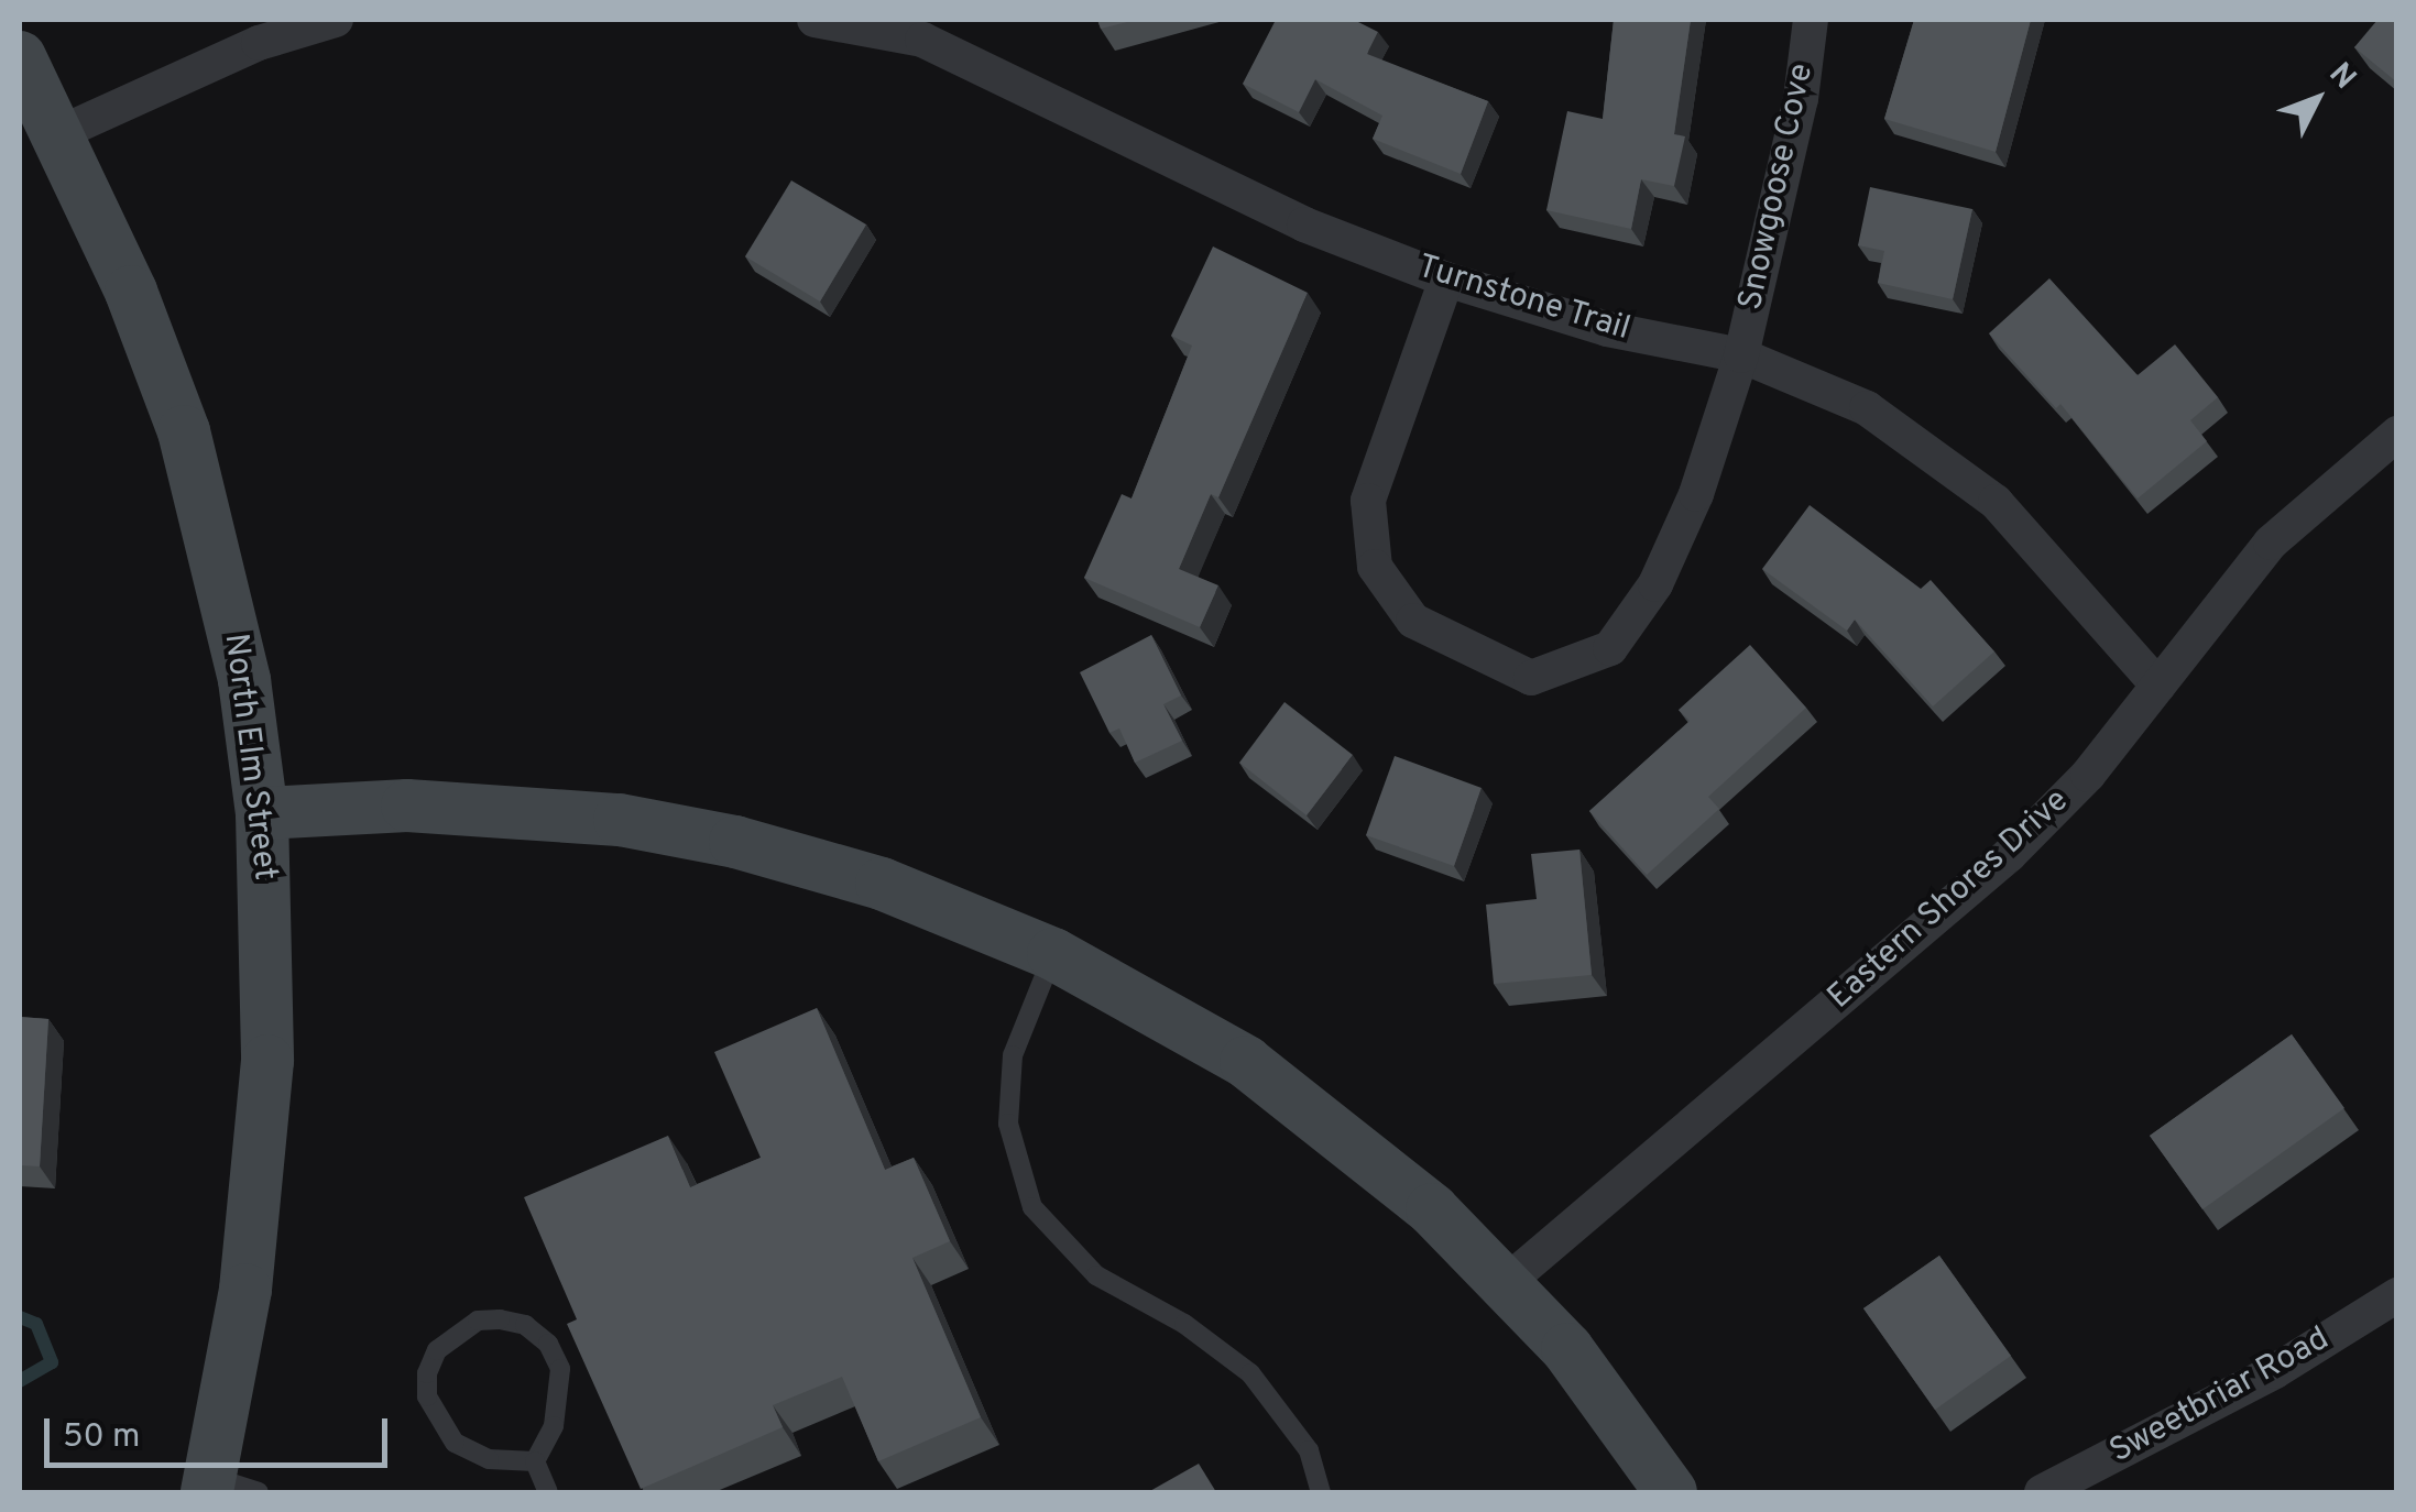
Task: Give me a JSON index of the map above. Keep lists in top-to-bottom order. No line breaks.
{"streets":{"street":["Snowgoose Cove","Turnstone Trail","North Elm Street","Eastern Shores Drive","Sweetbriar Road"]},"crossings":[["Snowgoose Cove","Turnstone Trail"],["Turnstone Trail","Eastern Shores Drive"]],"scale_bar":"50 m","north":"top right"}
